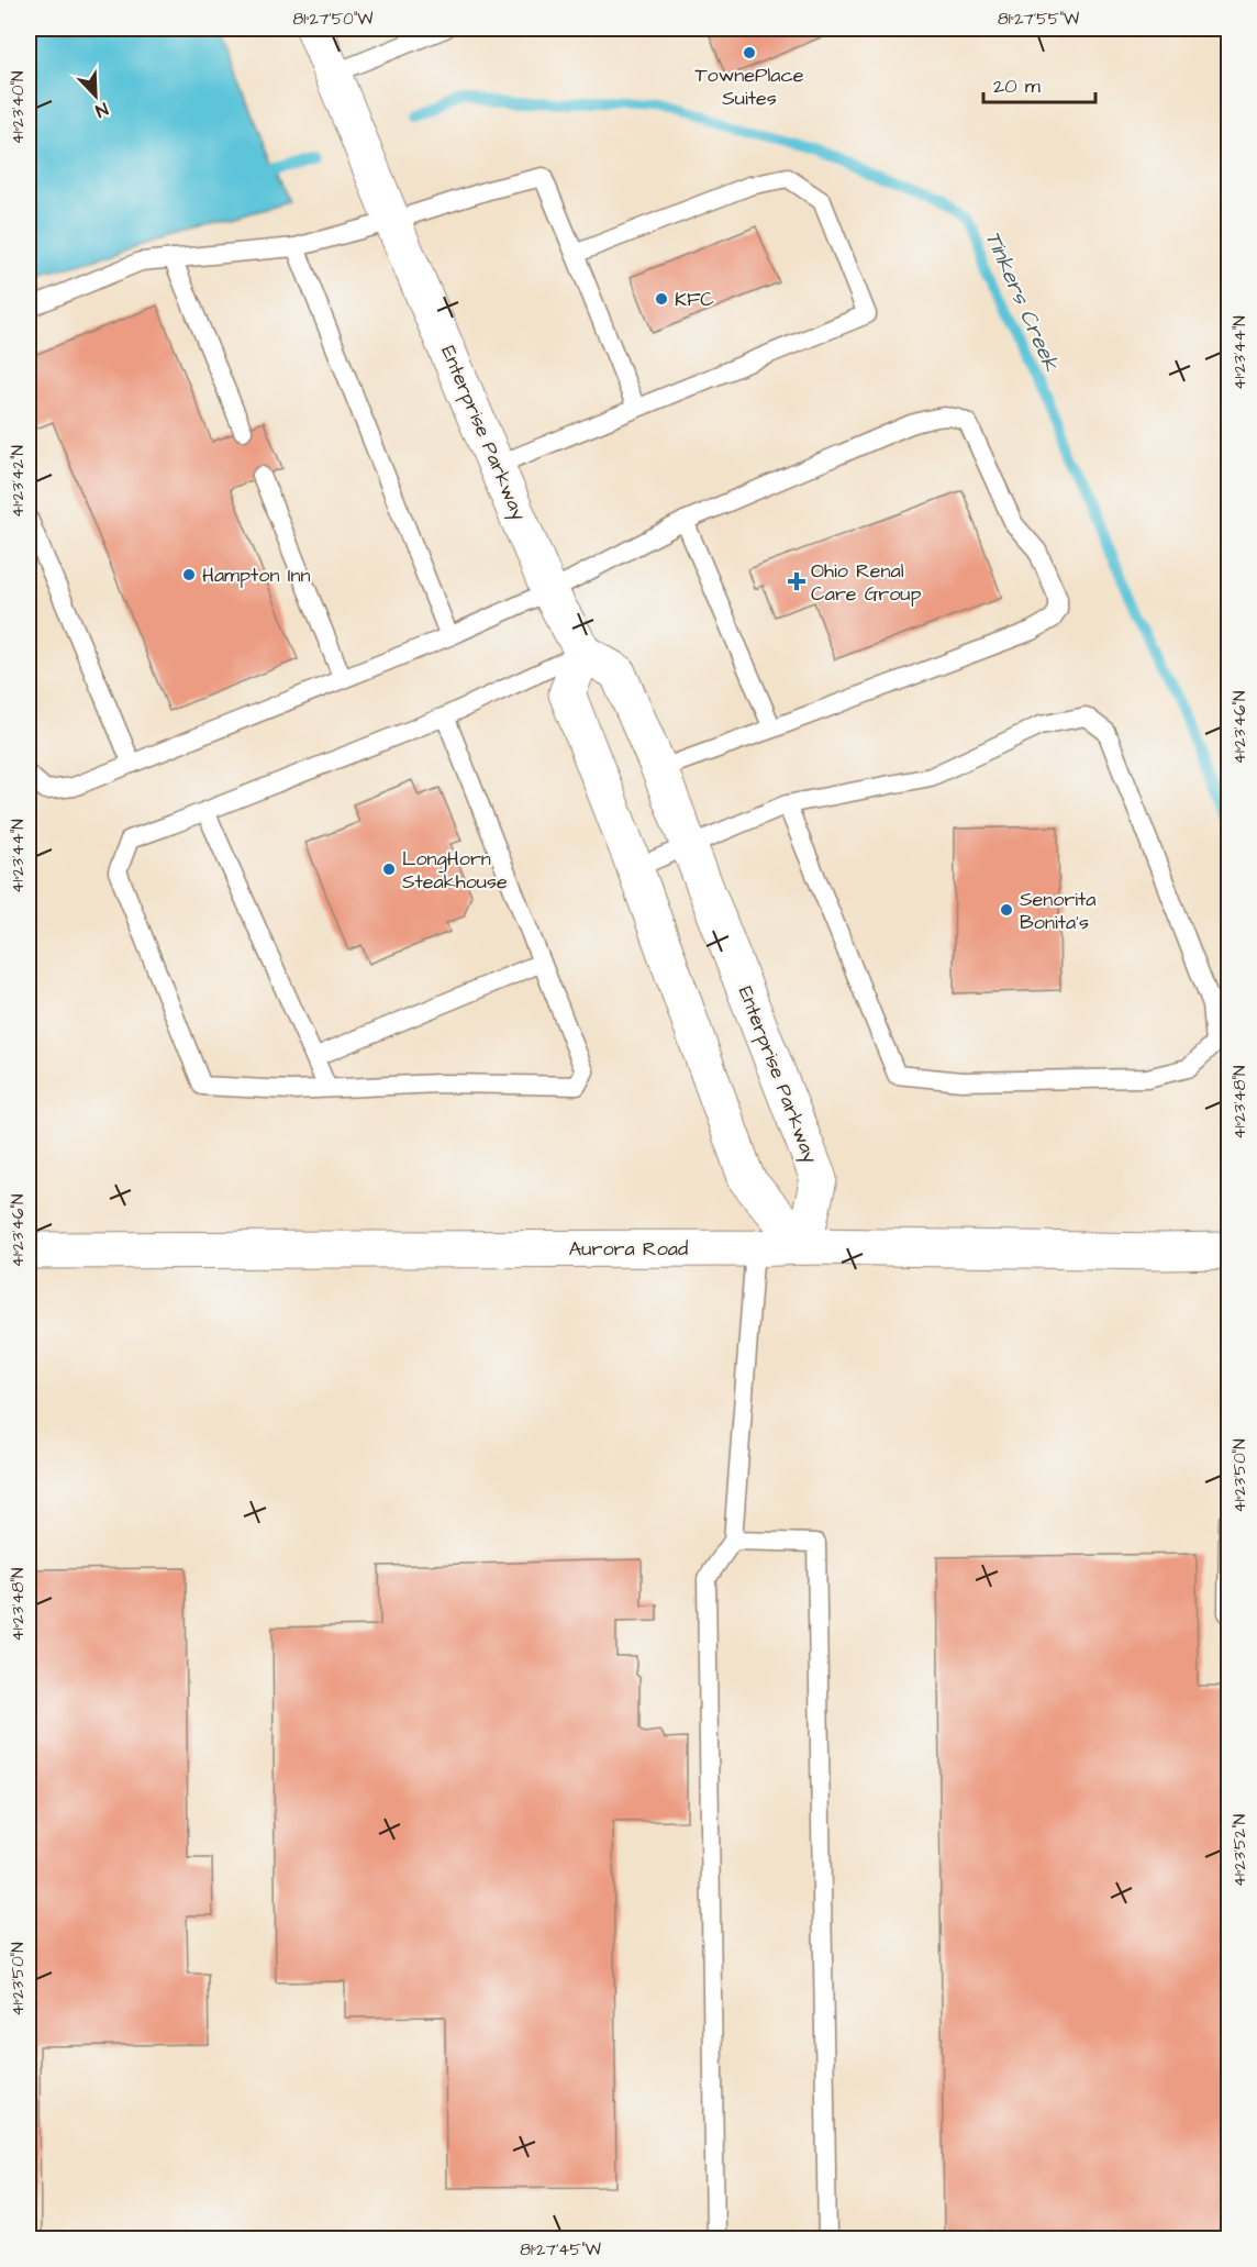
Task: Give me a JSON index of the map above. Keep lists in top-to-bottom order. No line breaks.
{"streets":{"street":["Enterprise Parkway","Aurora Road"]},"crossings":[["Enterprise Parkway","Aurora Road"]],"water":["Tinkers Creek"],"places":{"other":["TownePlace Suites","KFC","Hampton Inn","LongHorn Steakhouse","Senorita Bonita's"],"health":["Ohio Renal Care Group"]},"scale_bar":"20 m","north":"bottom right","coordinates":["81°27'50\"W","81°27'55\"W","41°23'40\"N","41°23'44\"N","41°23'42\"N","41°23'46\"N","41°23'48\"N","41°23'50\"N","41°23'52\"N","81°27'45\"W"]}
